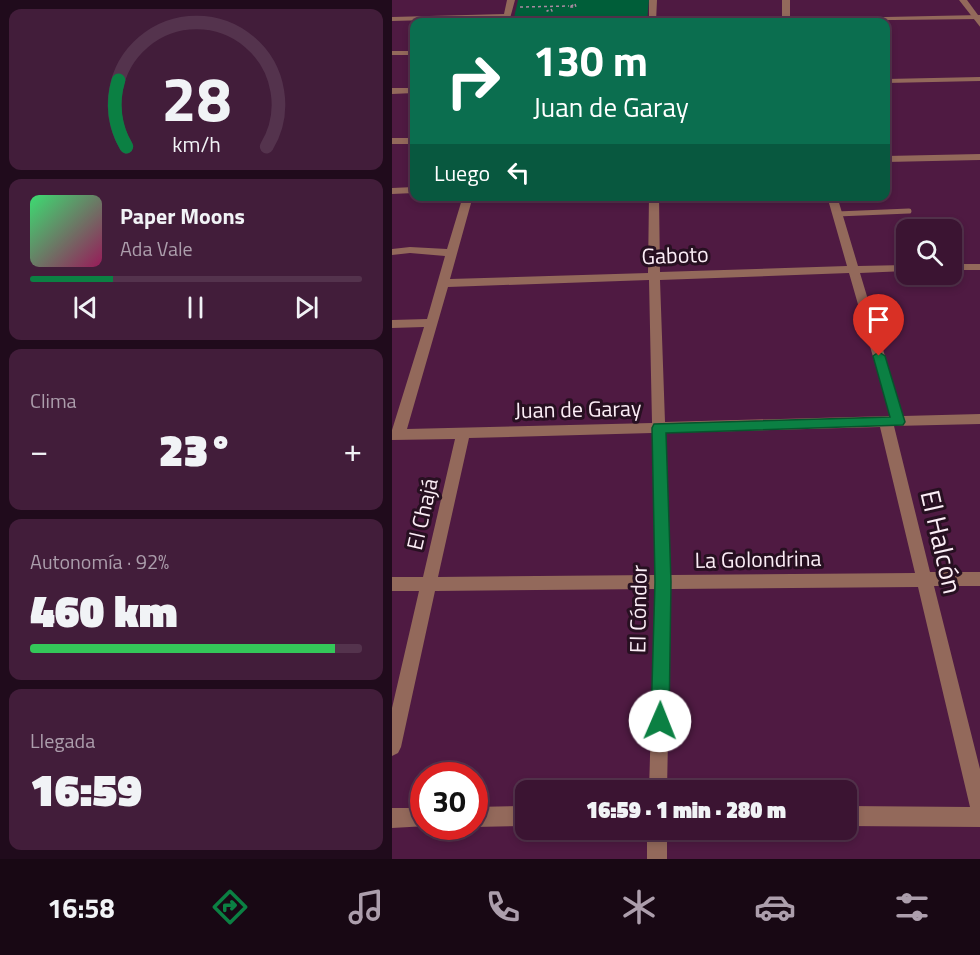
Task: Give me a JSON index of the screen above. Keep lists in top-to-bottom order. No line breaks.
{"streets":{"street":["Gaboto","Juan de Garay","El Chajá","El Halcón","La Golondrina","El Cóndor"]},"crossings":[["Gaboto","El Halcón"],["Gaboto","El Cóndor"],["Juan de Garay","El Chajá"],["Juan de Garay","El Halcón"],["Juan de Garay","El Cóndor"],["El Chajá","La Golondrina"],["El Halcón","La Golondrina"],["La Golondrina","El Cóndor"]],"page":{"turn":["130 m","Juan de Garay"],"then":"Luego","song":["Paper Moons","Ada Vale"],"tile":["Clima",["Autonomía · 92%","460 km"],["Llegada","16:59"]],"heat":["−","23°","+"],"limit":"30","trip":"16:59 · 1 min · 280 m","tabs":"16:58","gauge":["28","km/h"]}}
